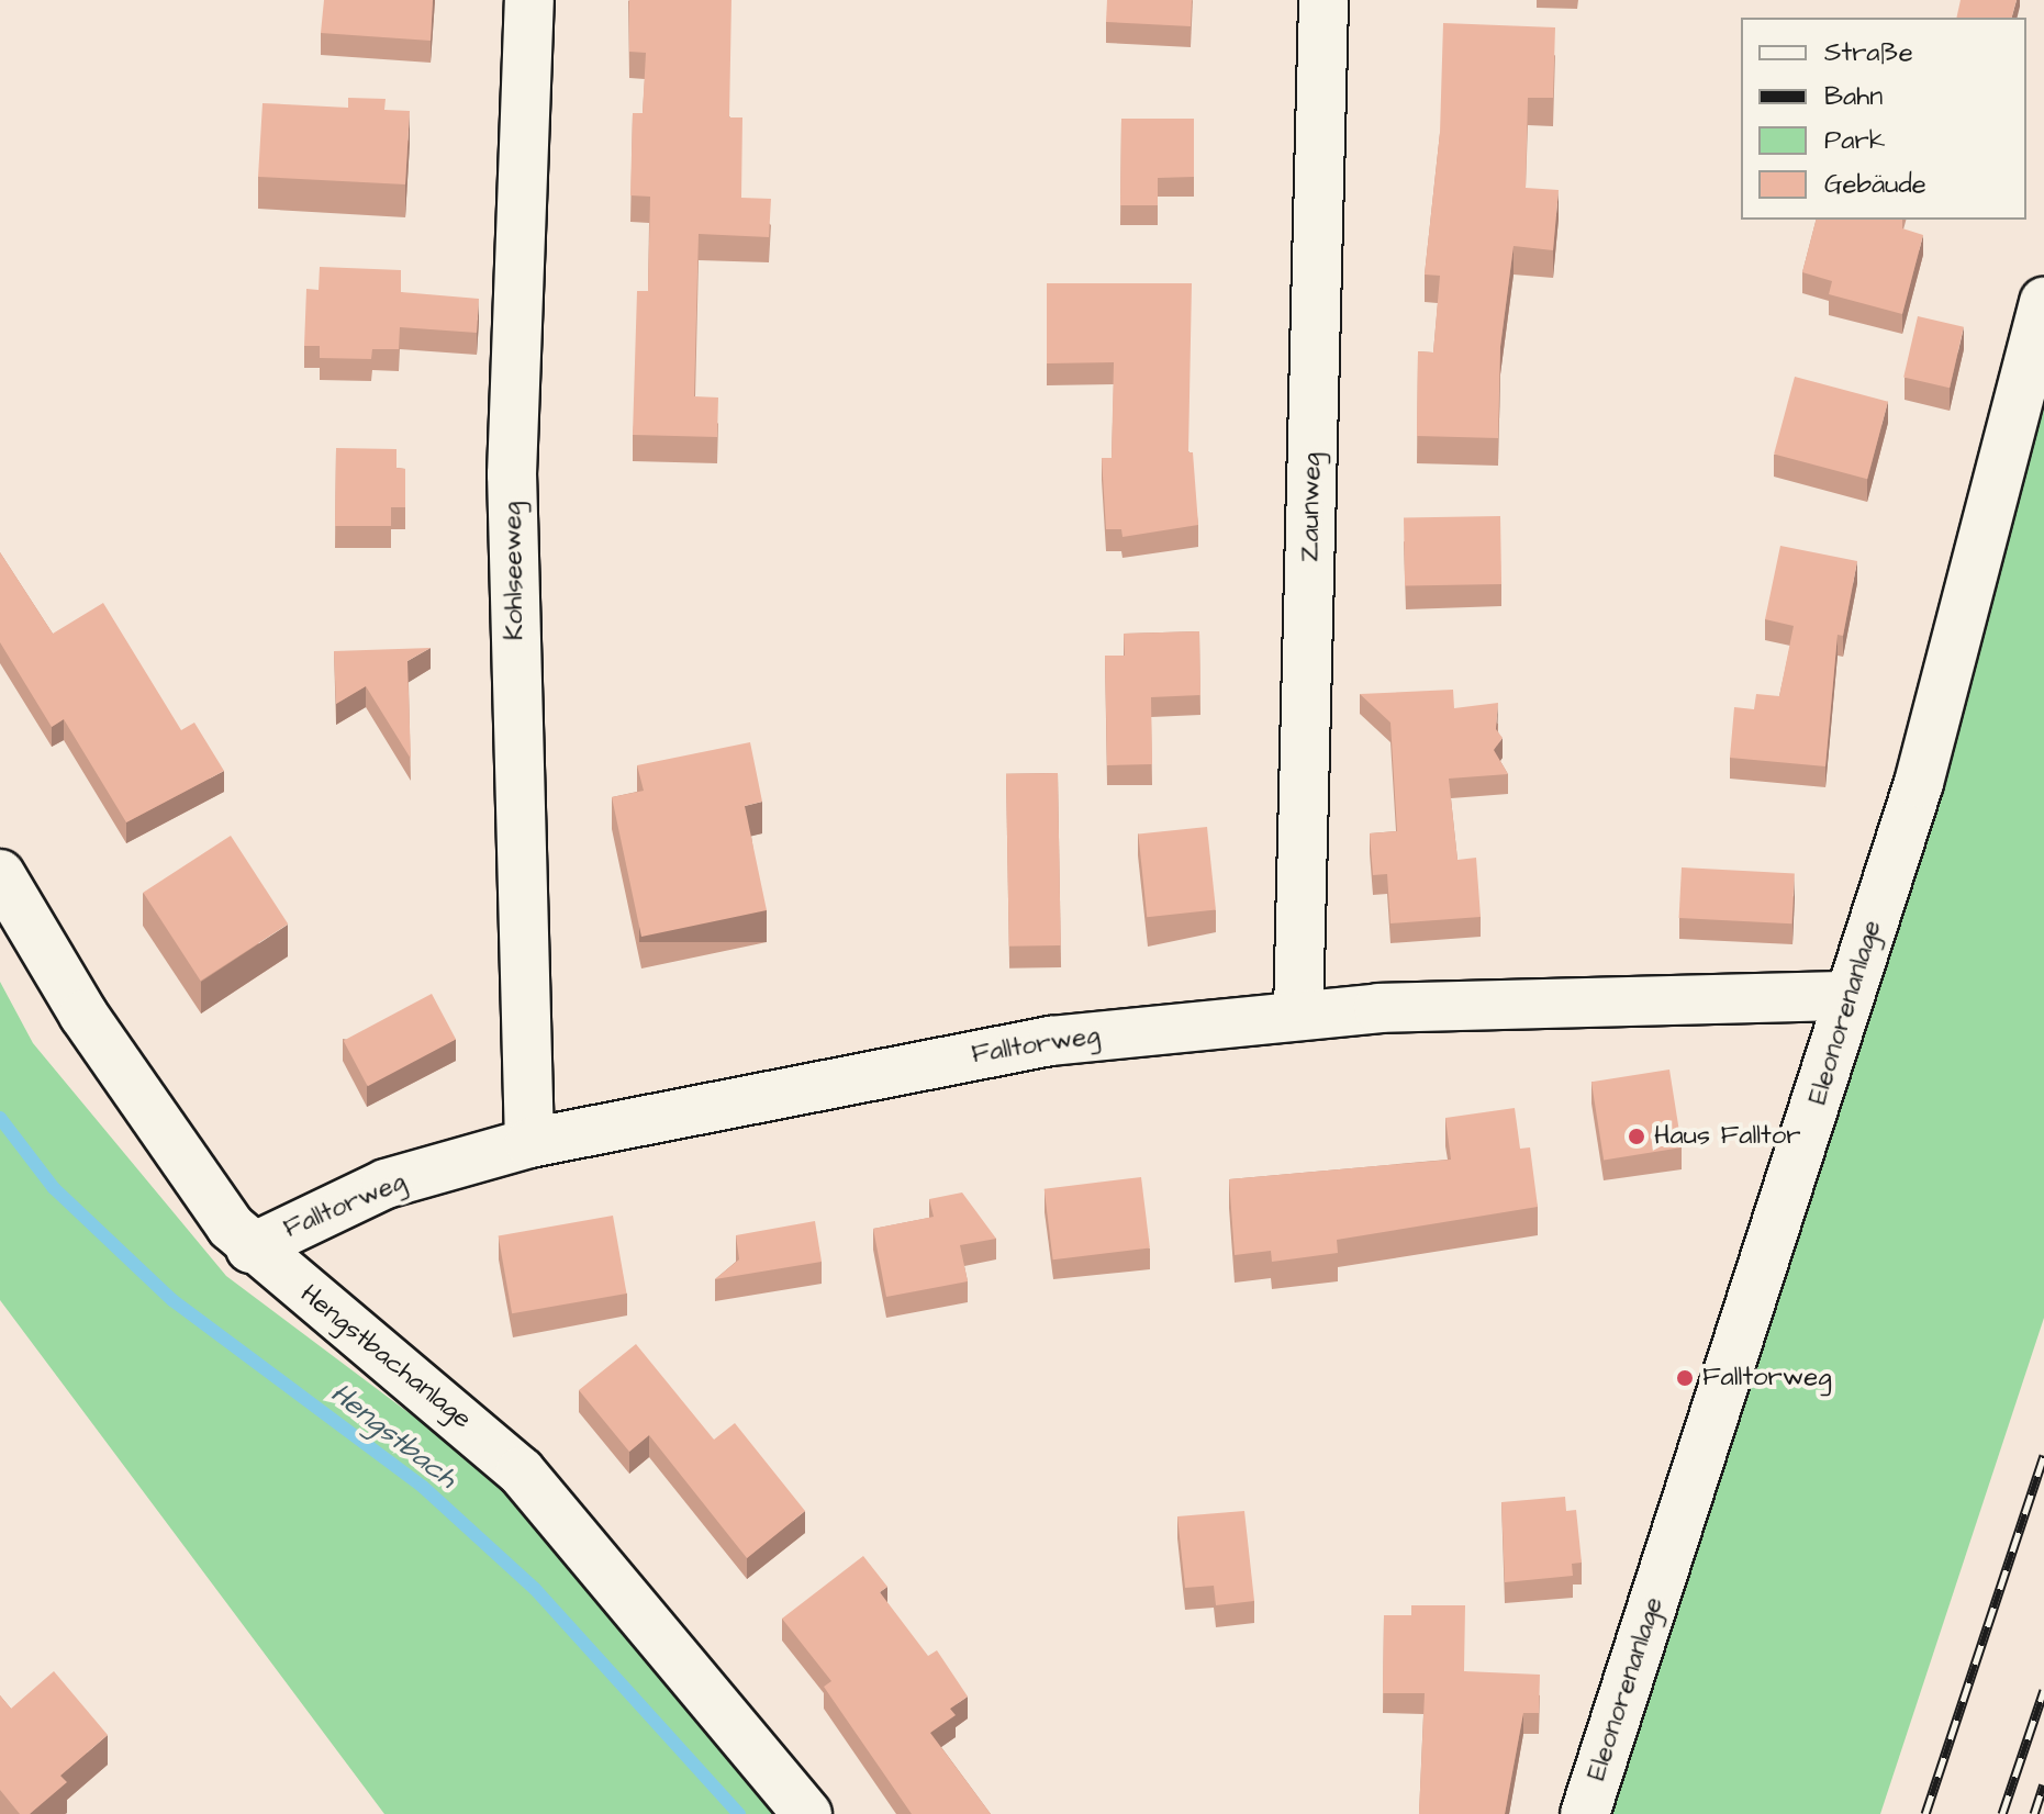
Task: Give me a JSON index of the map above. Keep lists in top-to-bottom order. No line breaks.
{"streets":{"street":["Zaunweg","Kohlseeweg","Eleonorenanlage","Falltorweg","Hengstbachanlage"]},"crossings":[["Zaunweg","Falltorweg"],["Kohlseeweg","Falltorweg"],["Eleonorenanlage","Falltorweg"],["Falltorweg","Hengstbachanlage"]],"water":["Hengstbach"],"places":["Haus Falltor","Falltorweg"],"legend":["Straße","Bahn","Park","Gebäude"]}
